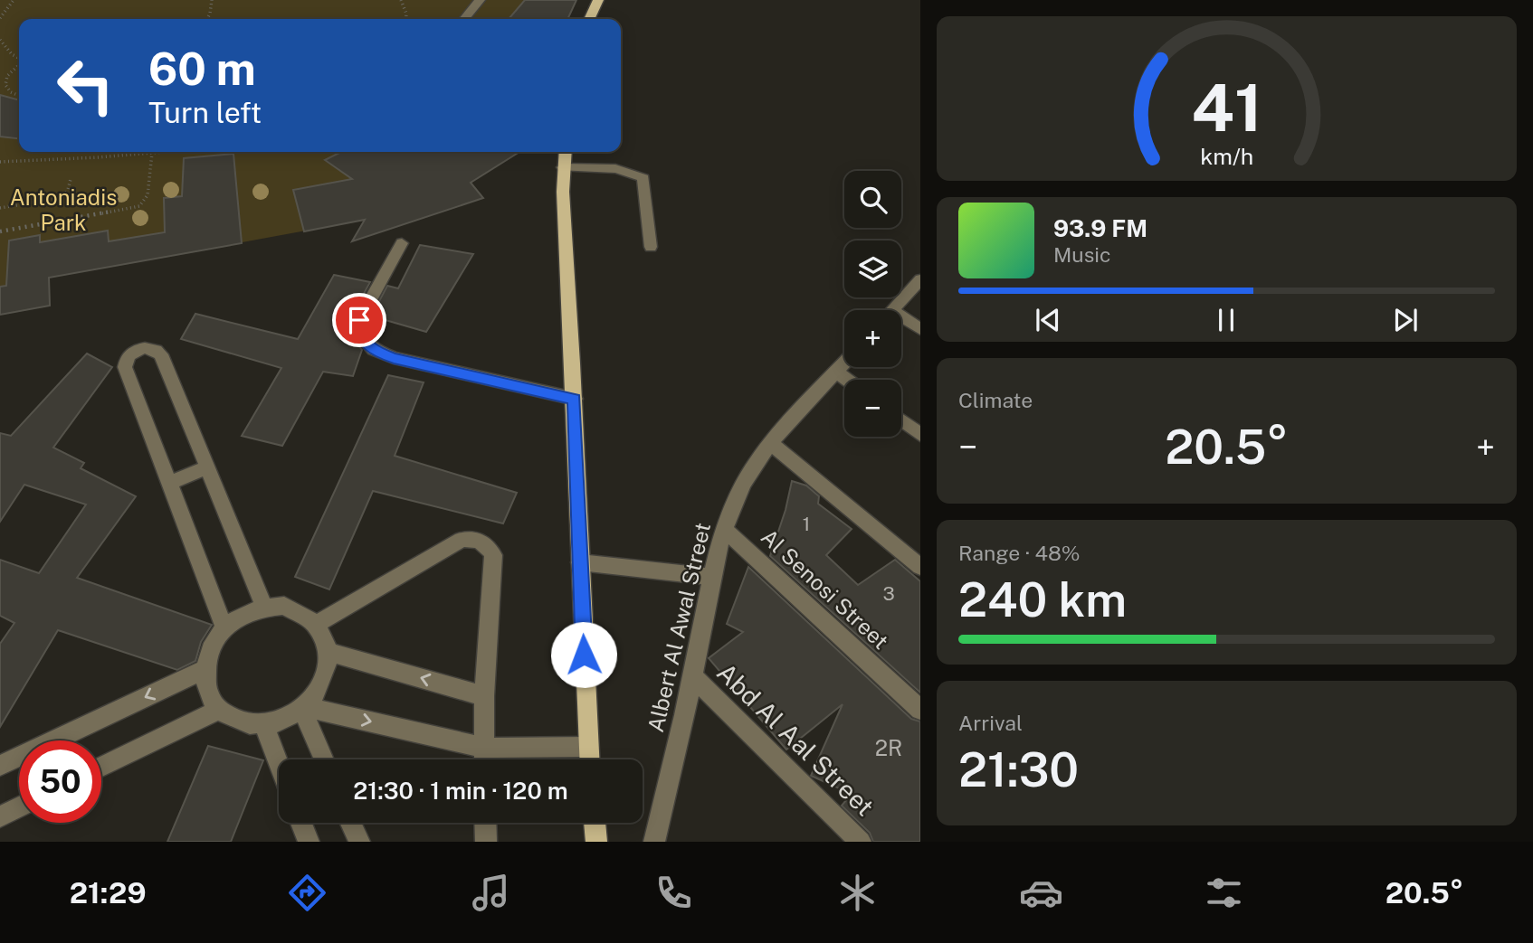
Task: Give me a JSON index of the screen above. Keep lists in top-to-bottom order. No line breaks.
{"streets":{"street":["Al Senosi Street","Albert Al Awal Street","Abd Al Aal Street"]},"crossings":[["Al Senosi Street","Albert Al Awal Street"],["Albert Al Awal Street","Abd Al Aal Street"]],"parks":["Antoniadis Park"],"house_numbers":["1","3","2R"],"page":{"turn":["60 m","Turn left"],"map_buttons":["+","−"],"song":["93.9 FM","Music"],"tile":["Climate",["Range · 48%","240 km"],["Arrival","21:30"]],"heat":["−","20.5°","+"],"limit":"50","trip":"21:30 · 1 min · 120 m","tabs":["21:29","20.5°"],"gauge":["41","km/h"]}}
